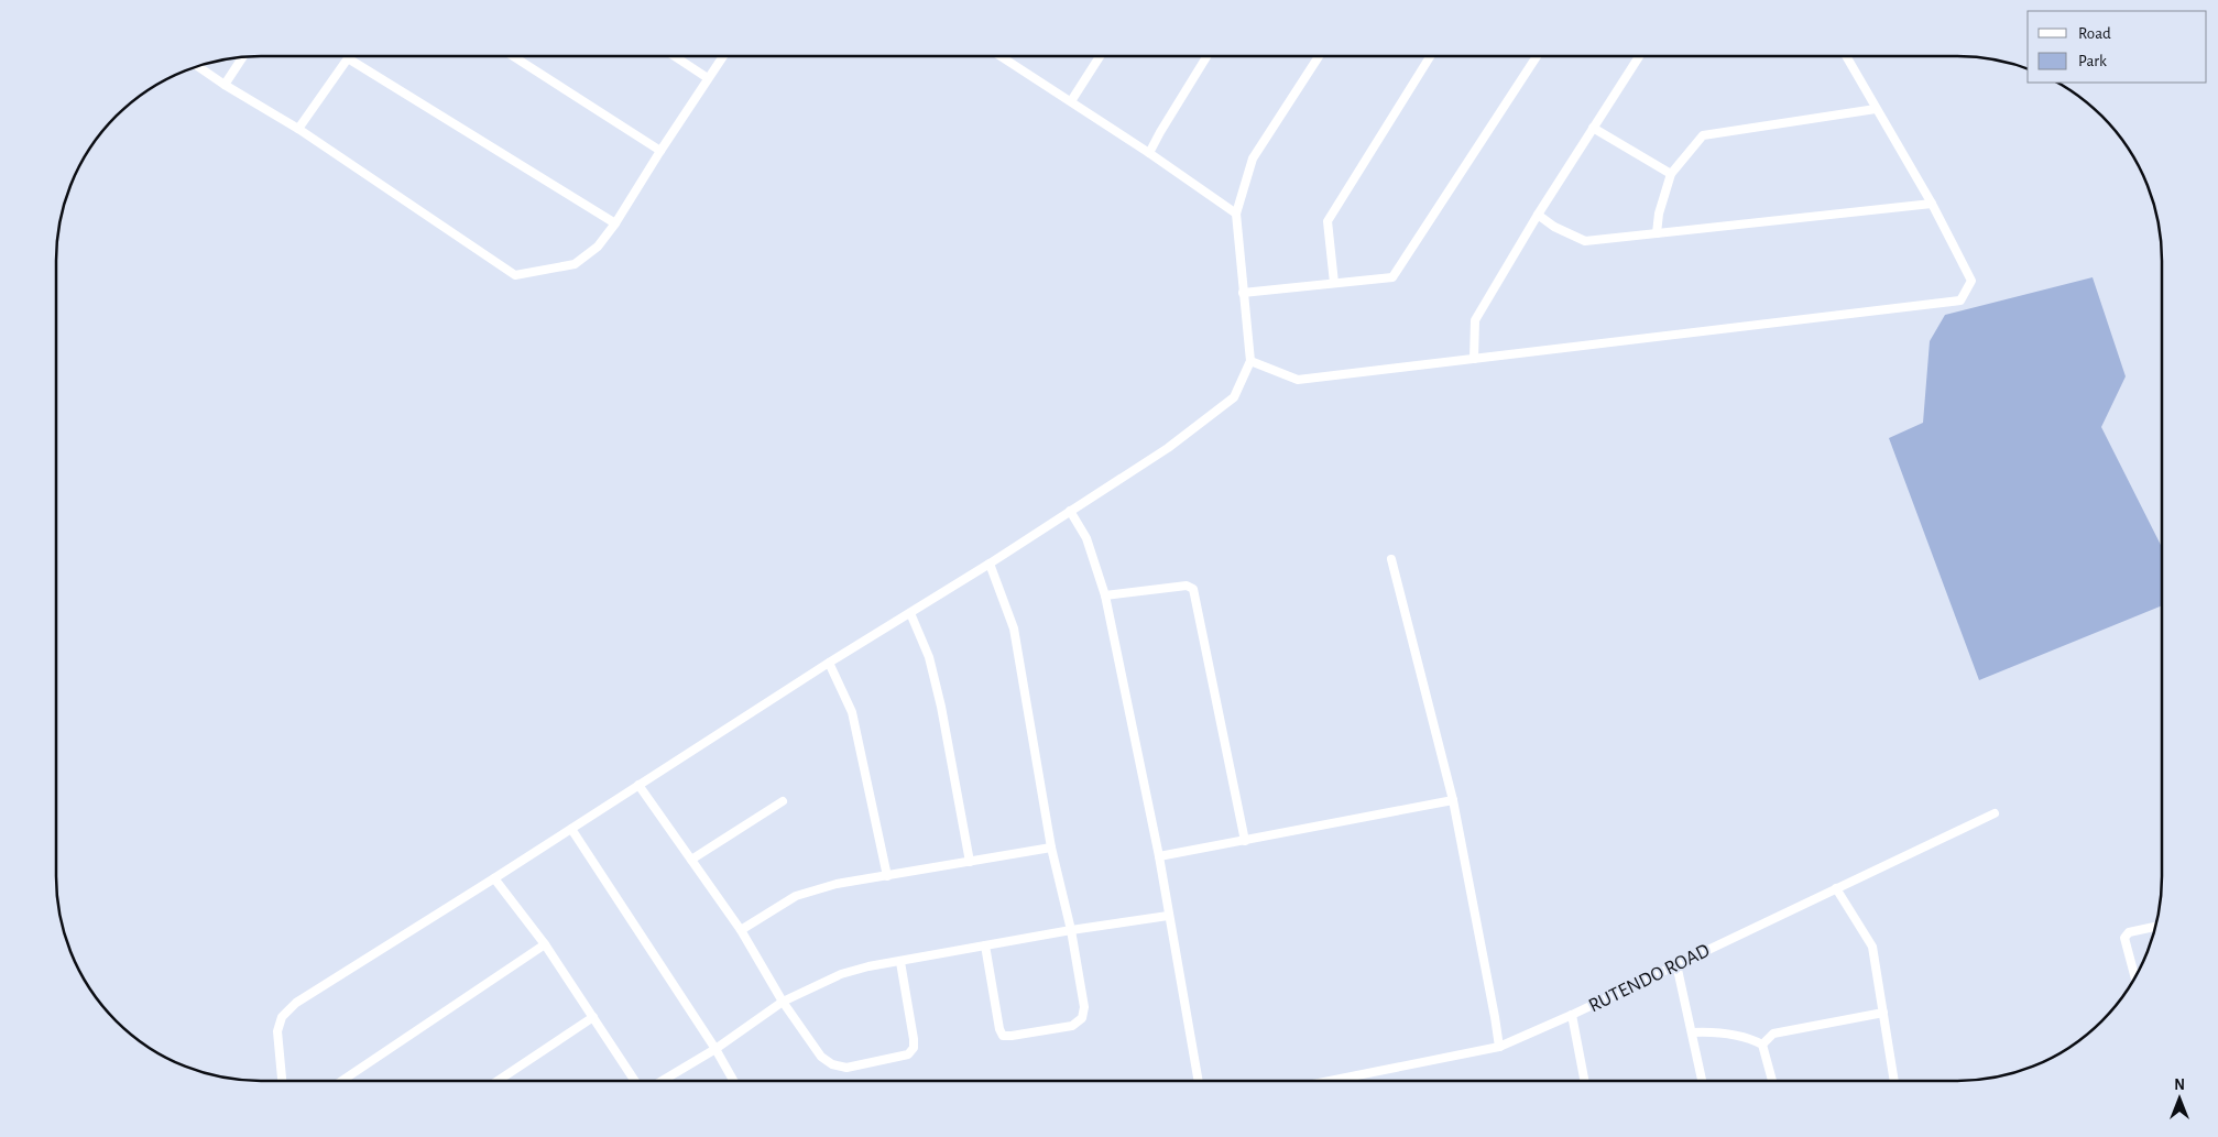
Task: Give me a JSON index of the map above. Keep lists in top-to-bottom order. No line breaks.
{"streets":{"street":["RUTENDO ROAD"]},"legend":["Road","Park"],"north":"top"}
